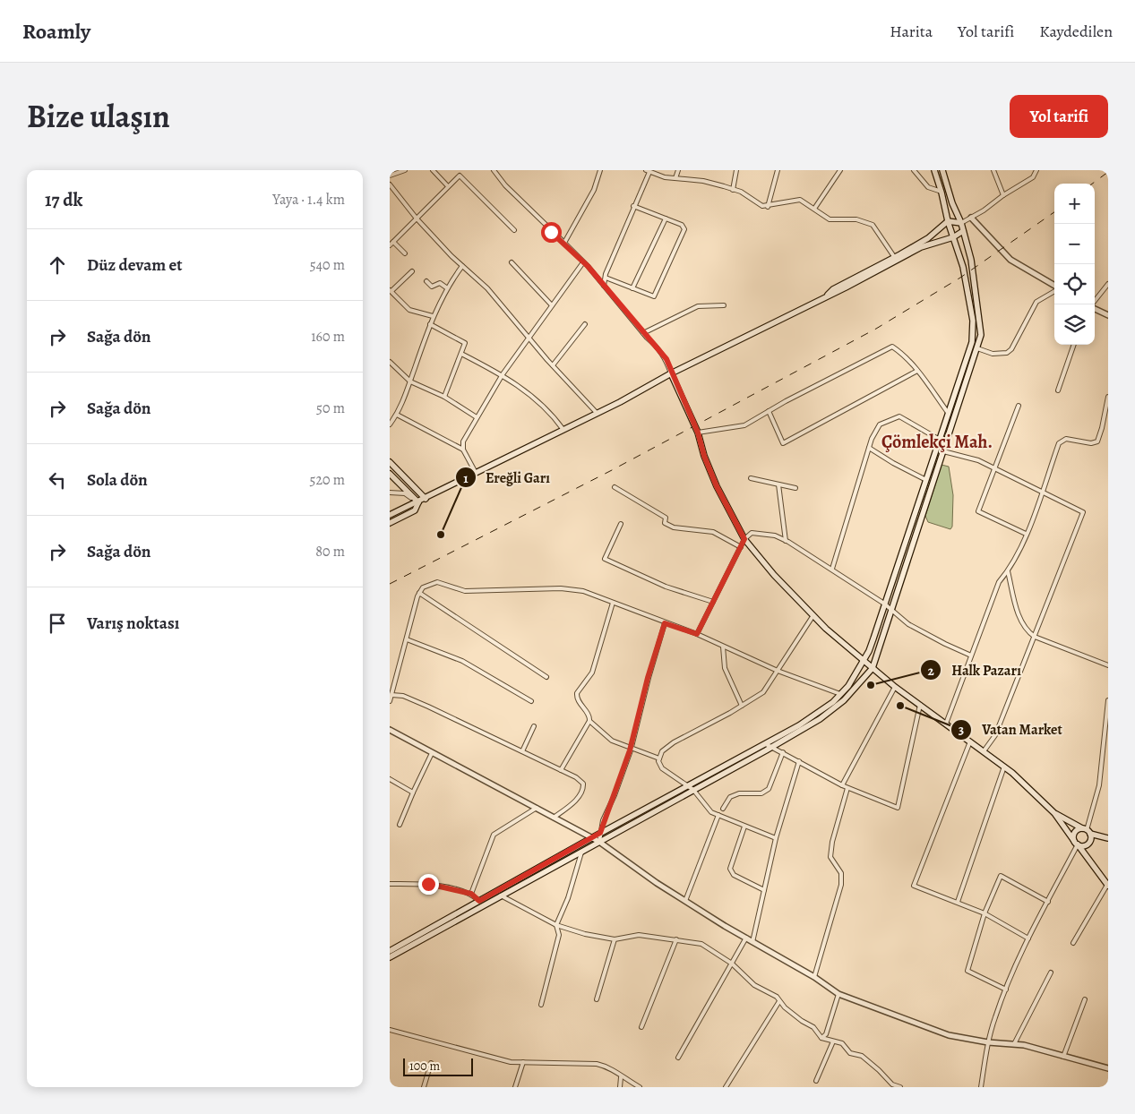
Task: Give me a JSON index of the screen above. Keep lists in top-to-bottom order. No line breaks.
{"districts":["Çömlekçi Mah."],"places":["Ereğli Garı","Halk Pazarı","Vatan Market"],"scale_bar":"100 m","page":{"header":"Roamly","nav":["Harita","Yol tarifi","Kaydedilen"],"title":"Bize ulaşın","buttons":"Yol tarifi","heading":["17 dk","Yaya · 1.4 km"],"map_buttons":["+","−"],"list":[["Düz devam et","540 m"],["Sağa dön","160 m"],["Sağa dön","50 m"],["Sola dön","520 m"],["Sağa dön","80 m"],"Varış noktası"],"scale":"100 m"}}
